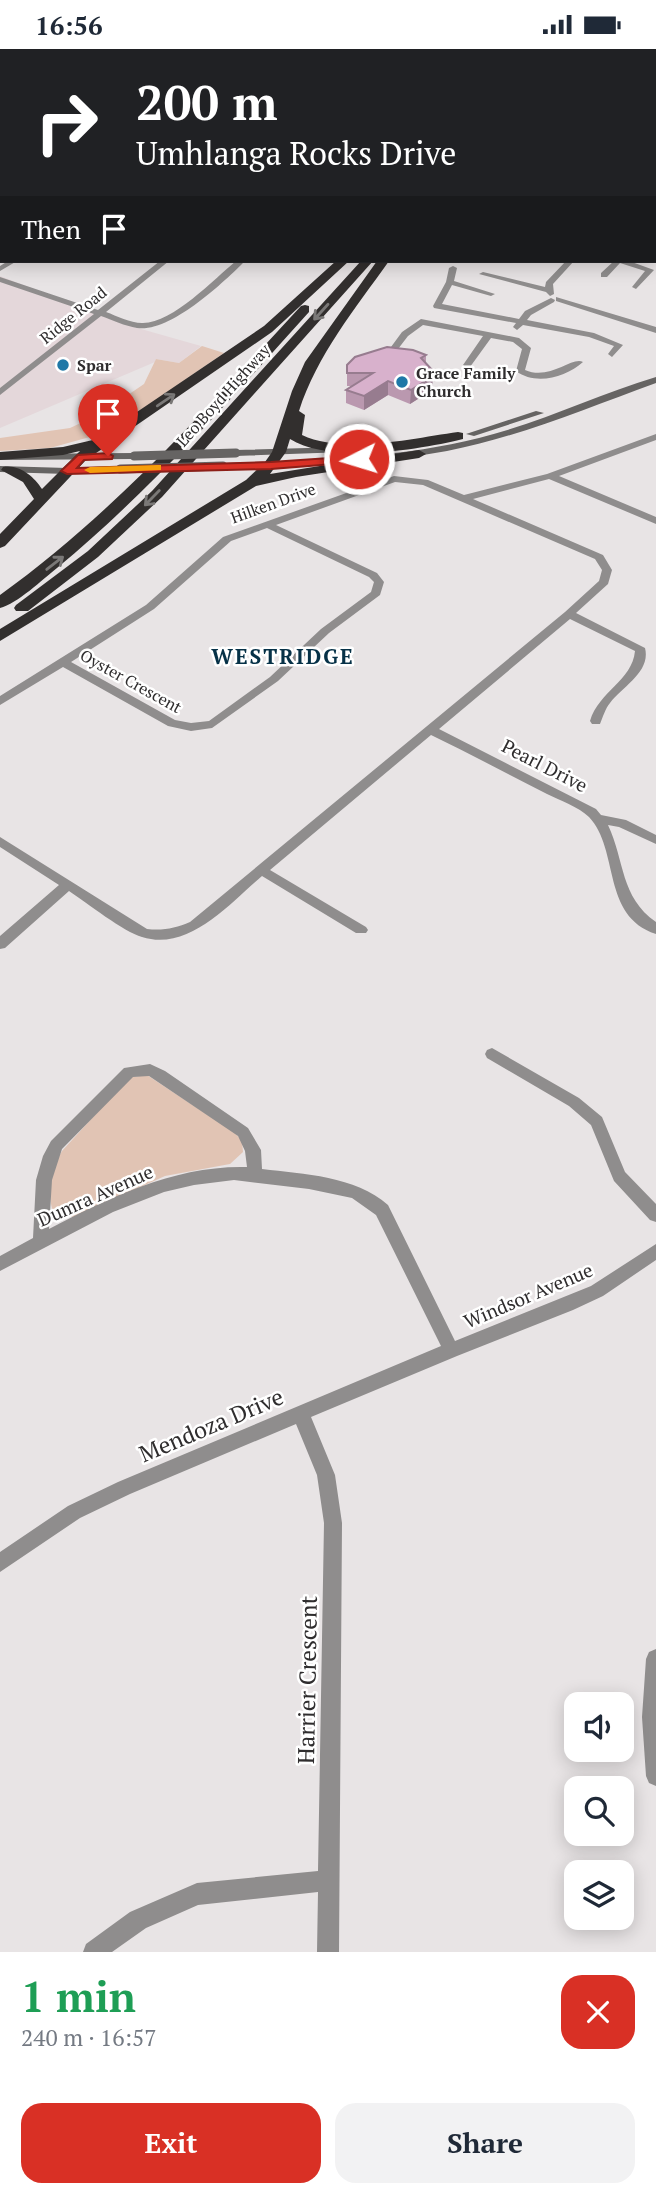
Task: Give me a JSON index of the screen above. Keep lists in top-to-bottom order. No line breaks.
{"streets":{"highway":["Leo Boyd Highway"],"street":["Ridge Road","Hilken Drive","Oyster Crescent","Pearl Drive","Dumra Avenue","Windsor Avenue","Mendoza Drive","Harrier Crescent"]},"crossings":[["Hilken Drive","Oyster Crescent"],["Hilken Drive","Pearl Drive"],["Dumra Avenue","Windsor Avenue"],["Dumra Avenue","Mendoza Drive"],["Windsor Avenue","Mendoza Drive"],["Mendoza Drive","Harrier Crescent"]],"districts":["WESTRIDGE"],"places":["Spar","Grace Family Church"],"page":{"status":"16:56","turn":["200 m","Umhlanga Rocks Drive"],"then":"Then","heading":["1 min","240 m · 16:57"],"buttons":["Exit","Share"]}}
